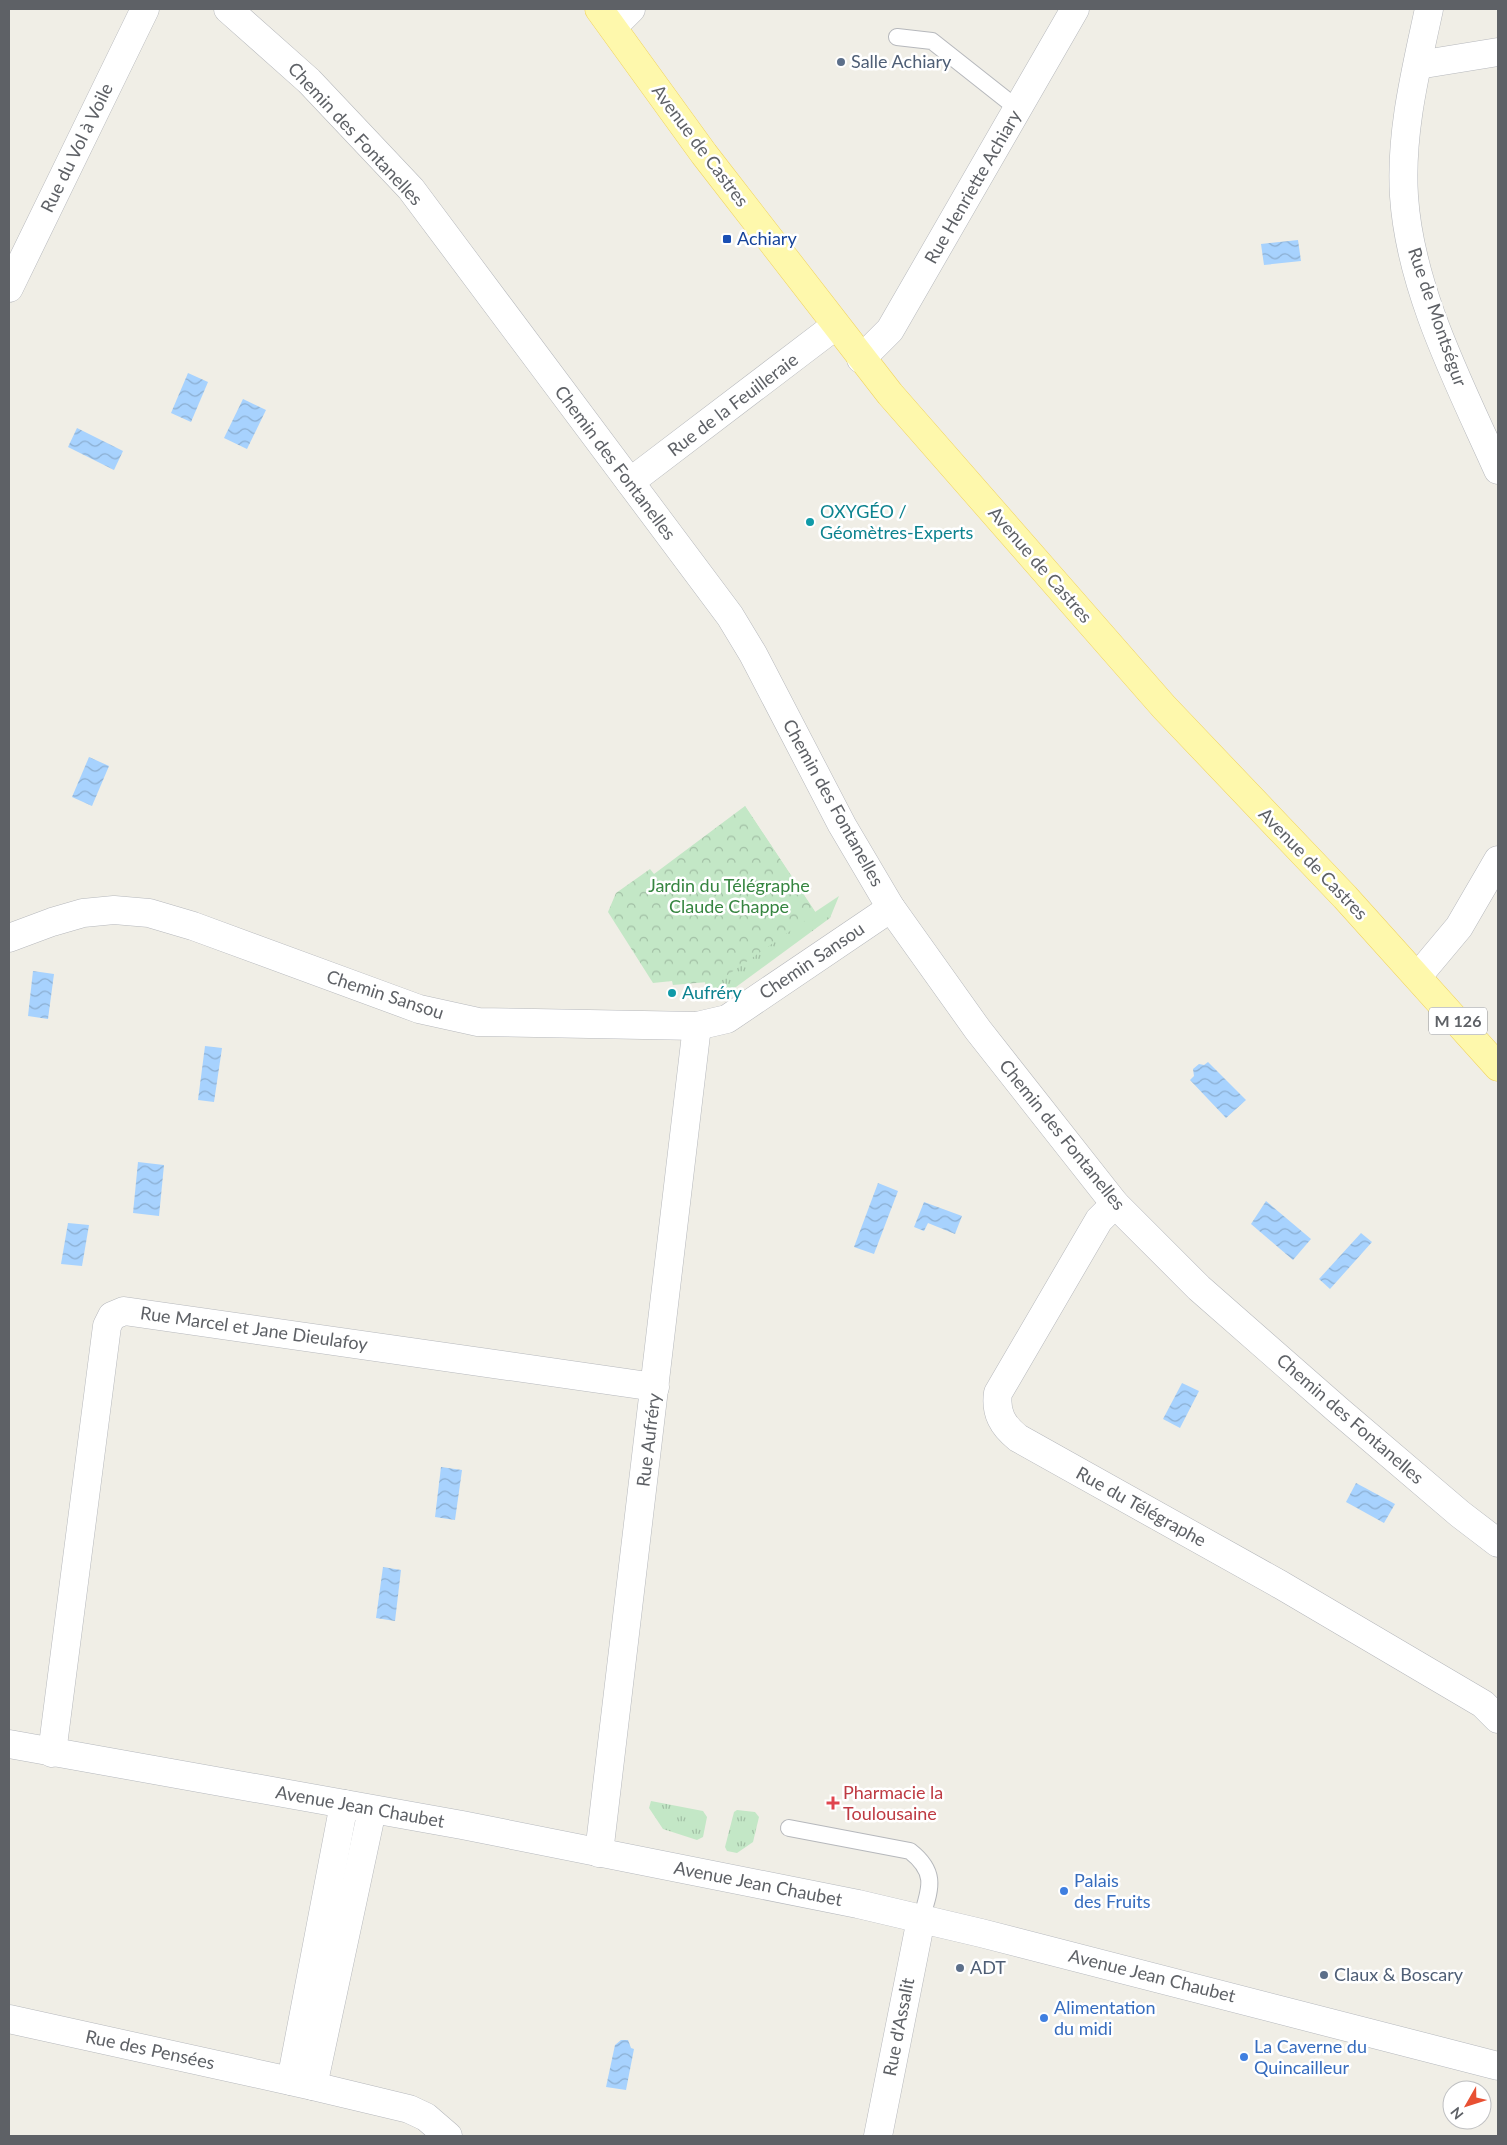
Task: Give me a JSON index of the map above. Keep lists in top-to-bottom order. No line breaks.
{"streets":{"main road":["Avenue de Castres","M 126"],"street":["Chemin des Fontanelles","Rue du Vol à Voile","Rue Henriette Achiary","Rue de Montségur","Rue de la Feuilleraie","Chemin Sansou","Rue Marcel et Jane Dieulafoy","Rue Aufréry","Rue du Télégraphe","Avenue Jean Chaubet","Rue d'Assalit","Rue des Pensées"]},"crossings":[["Chemin des Fontanelles","Rue de la Feuilleraie"],["Chemin des Fontanelles","Chemin Sansou"],["Chemin des Fontanelles","Rue du Télégraphe"],["Avenue de Castres","Rue Henriette Achiary"],["Avenue de Castres","Rue de la Feuilleraie"],["Chemin Sansou","Rue Aufréry"],["Rue Marcel et Jane Dieulafoy","Rue Aufréry"],["Rue Marcel et Jane Dieulafoy","Avenue Jean Chaubet"],["Rue Aufréry","Avenue Jean Chaubet"],["Avenue Jean Chaubet","Rue d'Assalit"]],"parks":["Jardin du Télégraphe Claude Chappe"],"places":{"other":["Salle Achiary","OXYGÉO / Géomètres-Experts","Aufréry","Palais des Fruits","ADT","Claux & Boscary","Alimentation du midi","La Caverne du Quincailleur"],"transit":["Achiary"],"health":["Pharmacie la Toulousaine"]},"north":"bottom left"}
